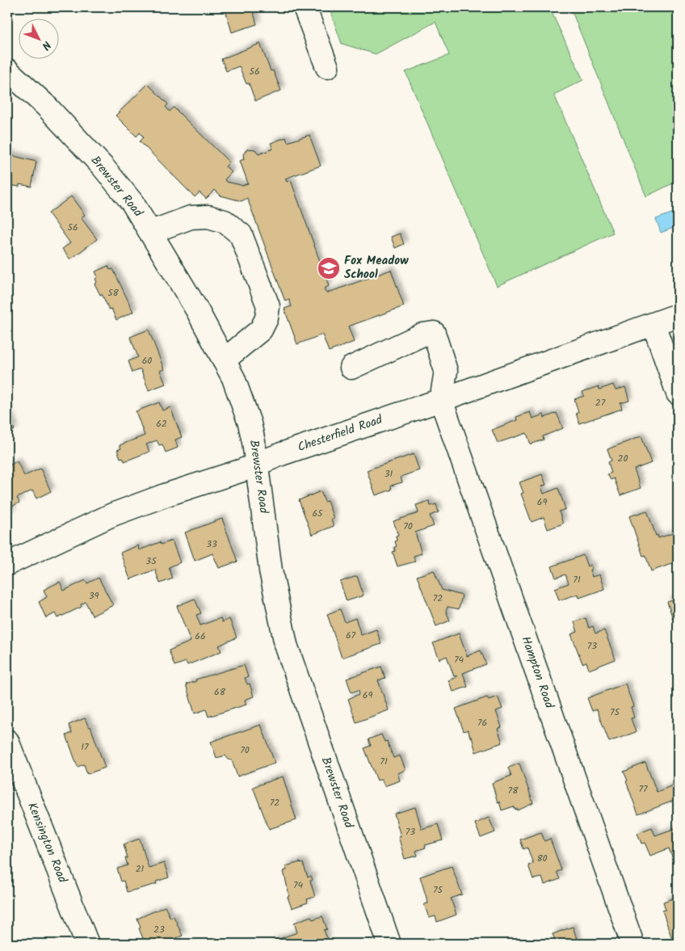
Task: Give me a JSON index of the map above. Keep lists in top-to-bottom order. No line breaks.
{"streets":{"street":["Brewster Road","Chesterfield Road","Hampton Road","Kensington Road"]},"crossings":[["Brewster Road","Chesterfield Road"],["Chesterfield Road","Hampton Road"]],"places":{"school or university":["Fox Meadow School"]},"house_numbers":["56","56","58","60","27","62","20","31","69","65","70","33","35","71","39","72","67","66","73","74","68","69","75","76","17","70","71","77","78","72","73","80","21","74","75","23"],"north":"bottom right"}
